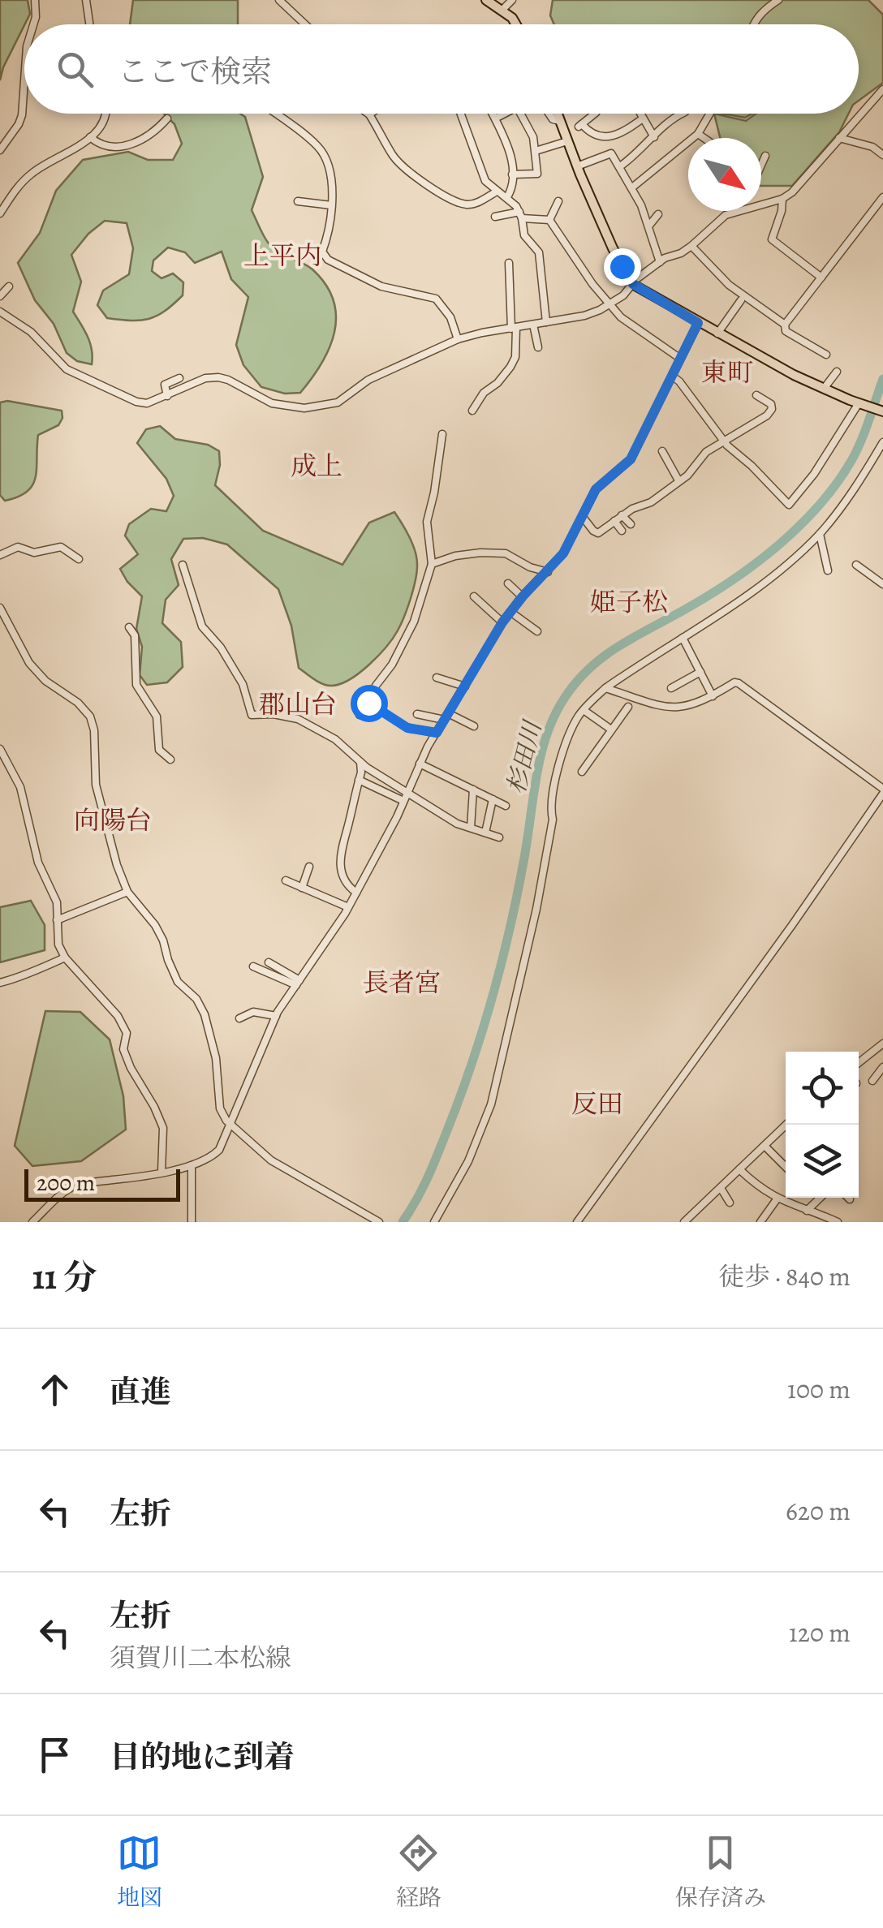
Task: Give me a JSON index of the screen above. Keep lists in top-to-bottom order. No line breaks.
{"districts":["上平内","東町","成上","姫子松","郡山台","向陽台","長者宮","反田"],"water":["杉田川"],"scale_bar":"200 m","north":"bottom right","page":{"search":"ここで検索","scale":"200 m","heading":["11 分","徒歩 · 840 m"],"list":[["直進","100 m"],["左折","620 m"],["左折","須賀川二本松線","120 m"],"目的地に到着"],"nav":["地図","経路","保存済み"]}}
